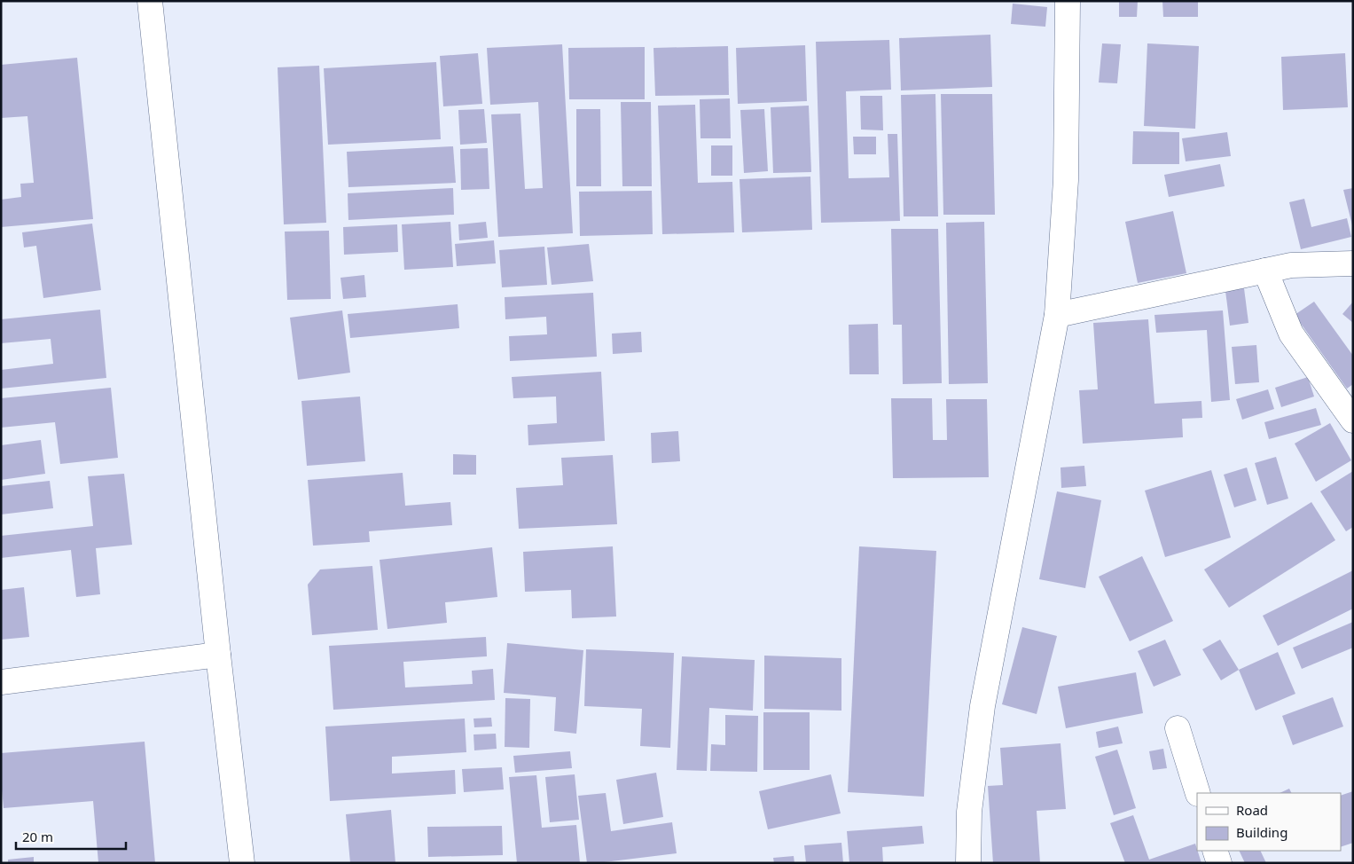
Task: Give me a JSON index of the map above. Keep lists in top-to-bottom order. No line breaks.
{"legend":["Road","Building"],"scale_bar":"20 m"}
